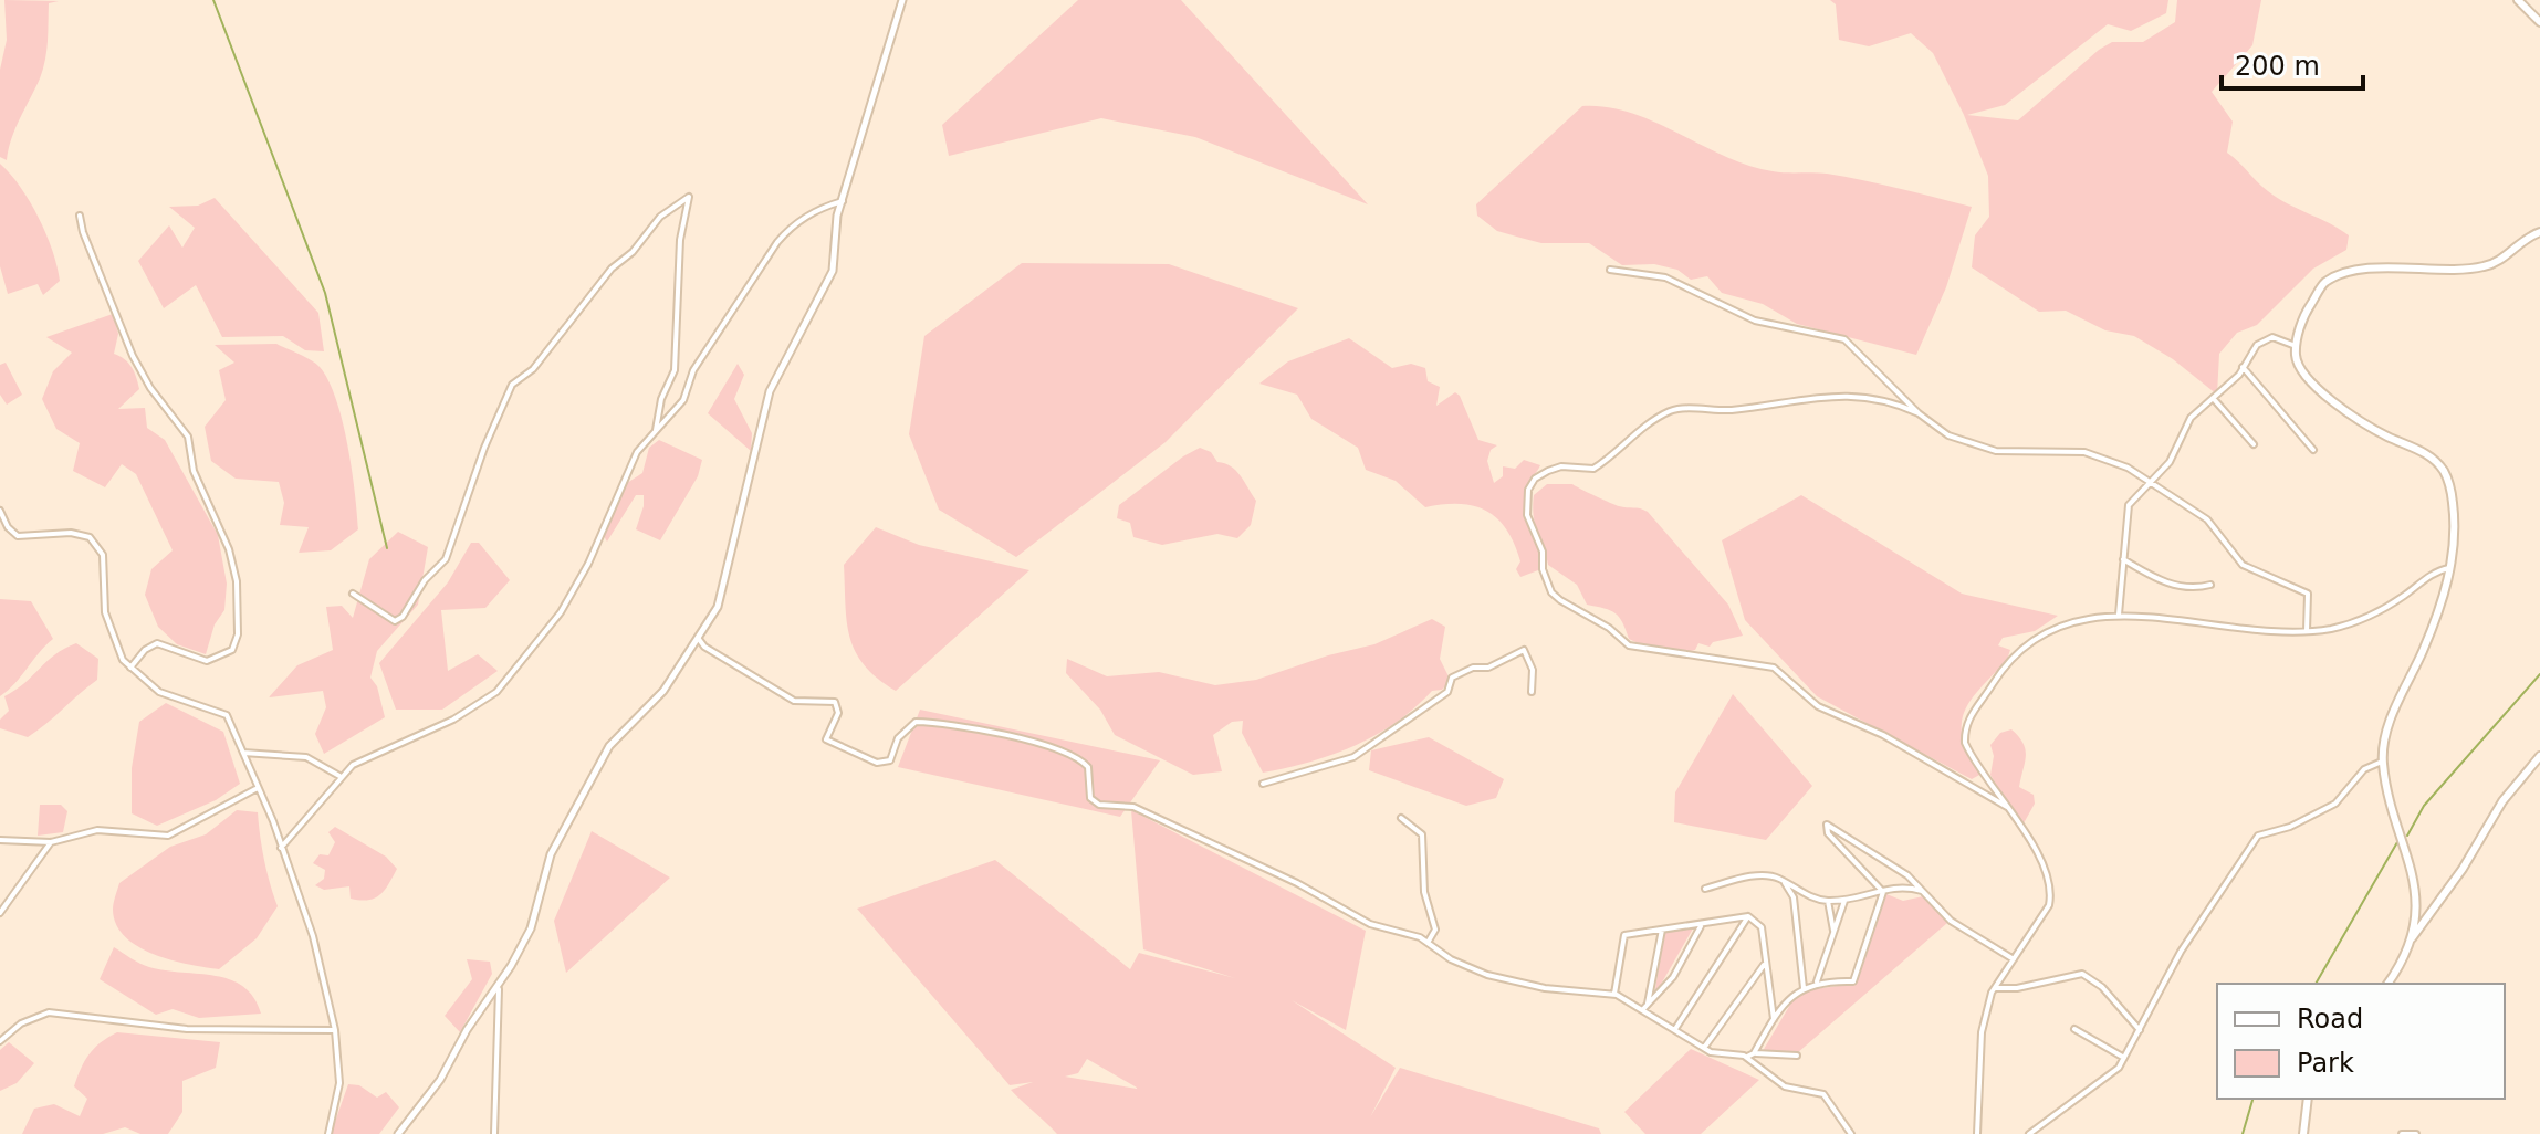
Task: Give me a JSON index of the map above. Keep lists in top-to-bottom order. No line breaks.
{"legend":["Road","Park"],"scale_bar":"200 m"}
